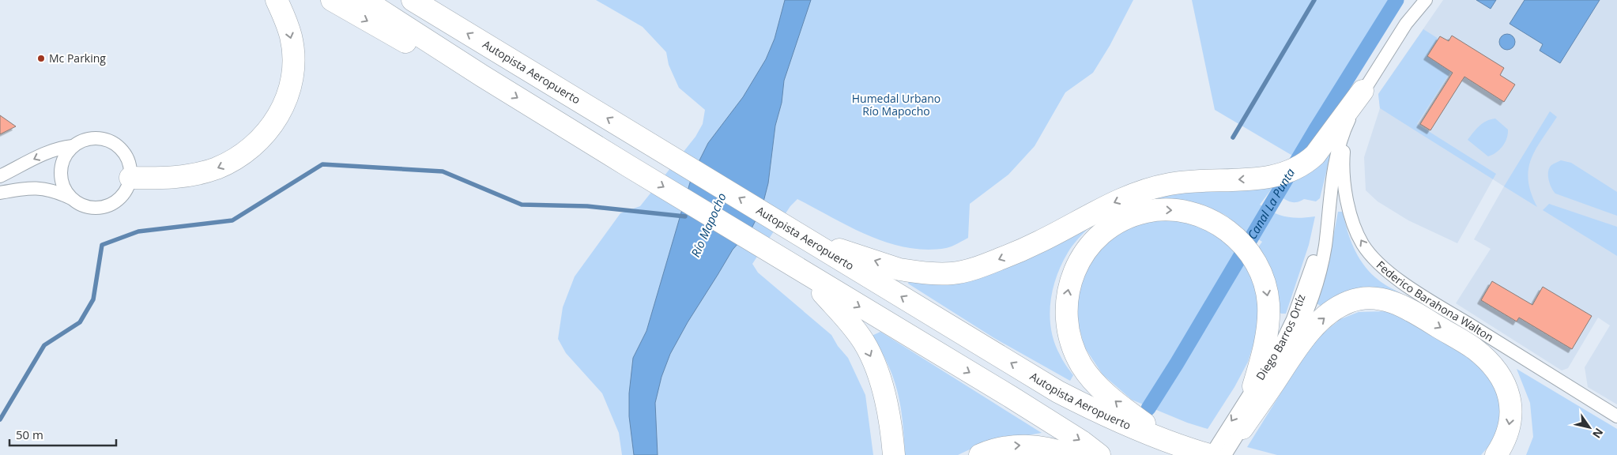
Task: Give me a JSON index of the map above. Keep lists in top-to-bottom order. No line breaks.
{"streets":{"highway":["Autopista Aeropuerto"],"street":["Federico Barahona Walton","Diego Barros Ortíz"]},"crossings":[["Autopista Aeropuerto","Diego Barros Ortíz"],["Federico Barahona Walton","Diego Barros Ortíz"]],"one_way":["Federico Barahona Walton"],"water":["Canal La Punta","Río Mapocho"],"parks":["Humedal Urbano Río Mapocho"],"places":["Mc Parking"],"scale_bar":"50 m","north":"bottom right"}
